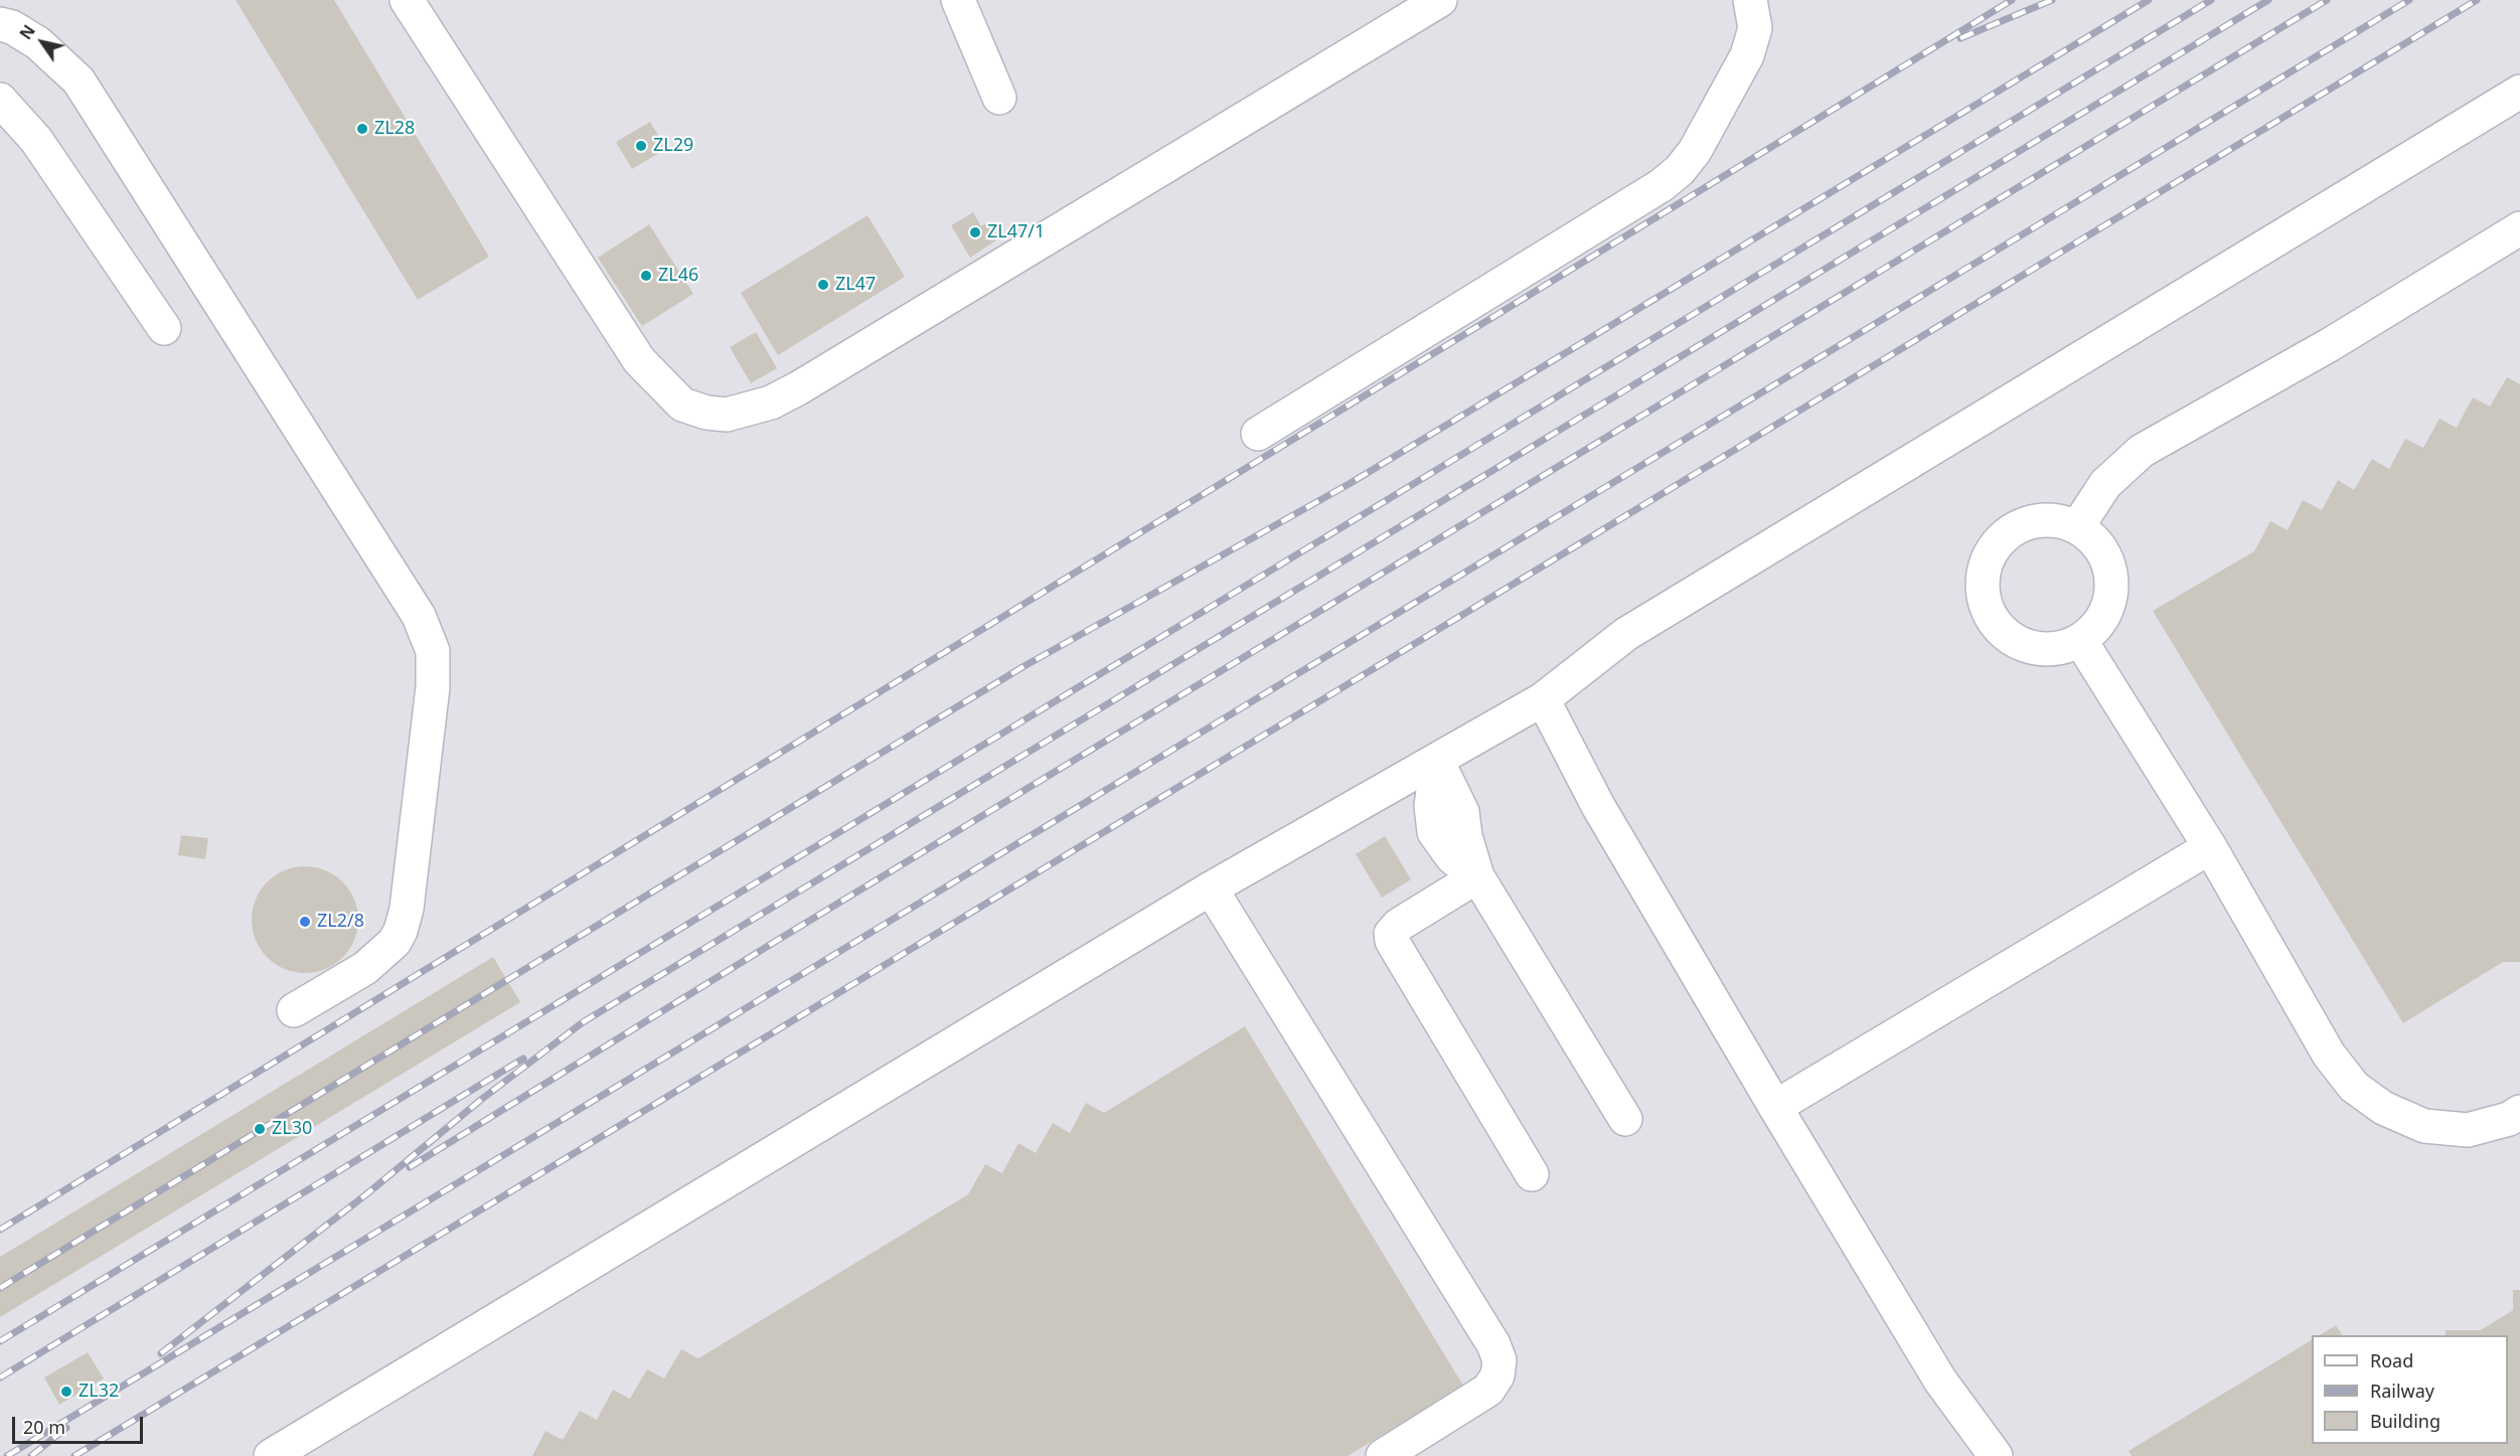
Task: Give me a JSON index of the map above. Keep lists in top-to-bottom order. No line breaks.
{"places":["ZL28","ZL29","ZL47/1","ZL46","ZL47","ZL2/8","ZL30","ZL32"],"legend":["Road","Railway","Building"],"scale_bar":"20 m","north":"top left"}
